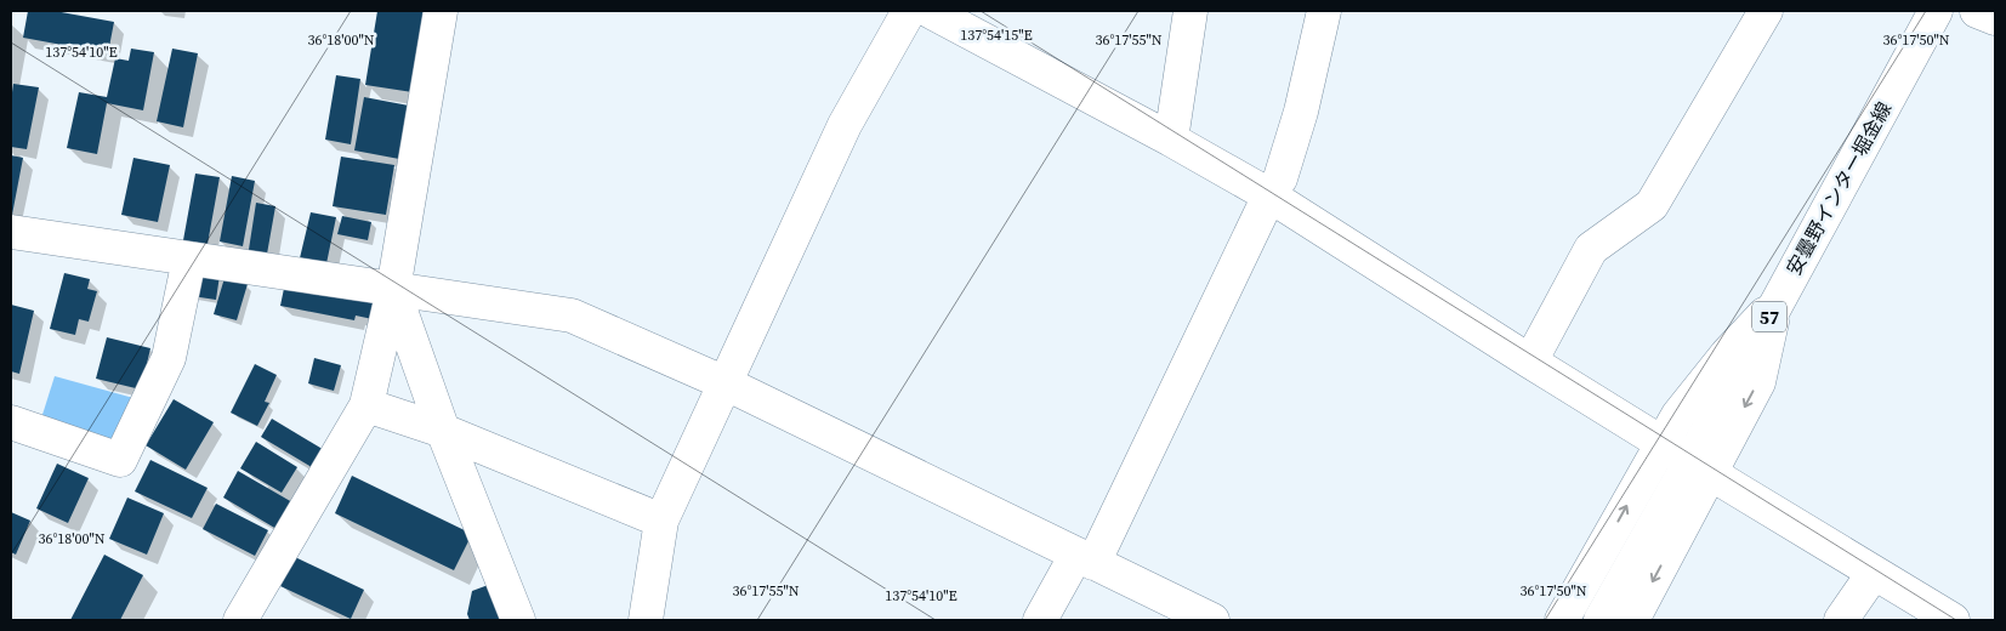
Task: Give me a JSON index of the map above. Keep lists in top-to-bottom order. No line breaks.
{"streets":{"main road":["安曇野インター堀金線","57"]},"coordinates":["137°54'15\"E","36°18'00\"N","36°17'55\"N","36°17'50\"N","137°54'10\"E"]}
